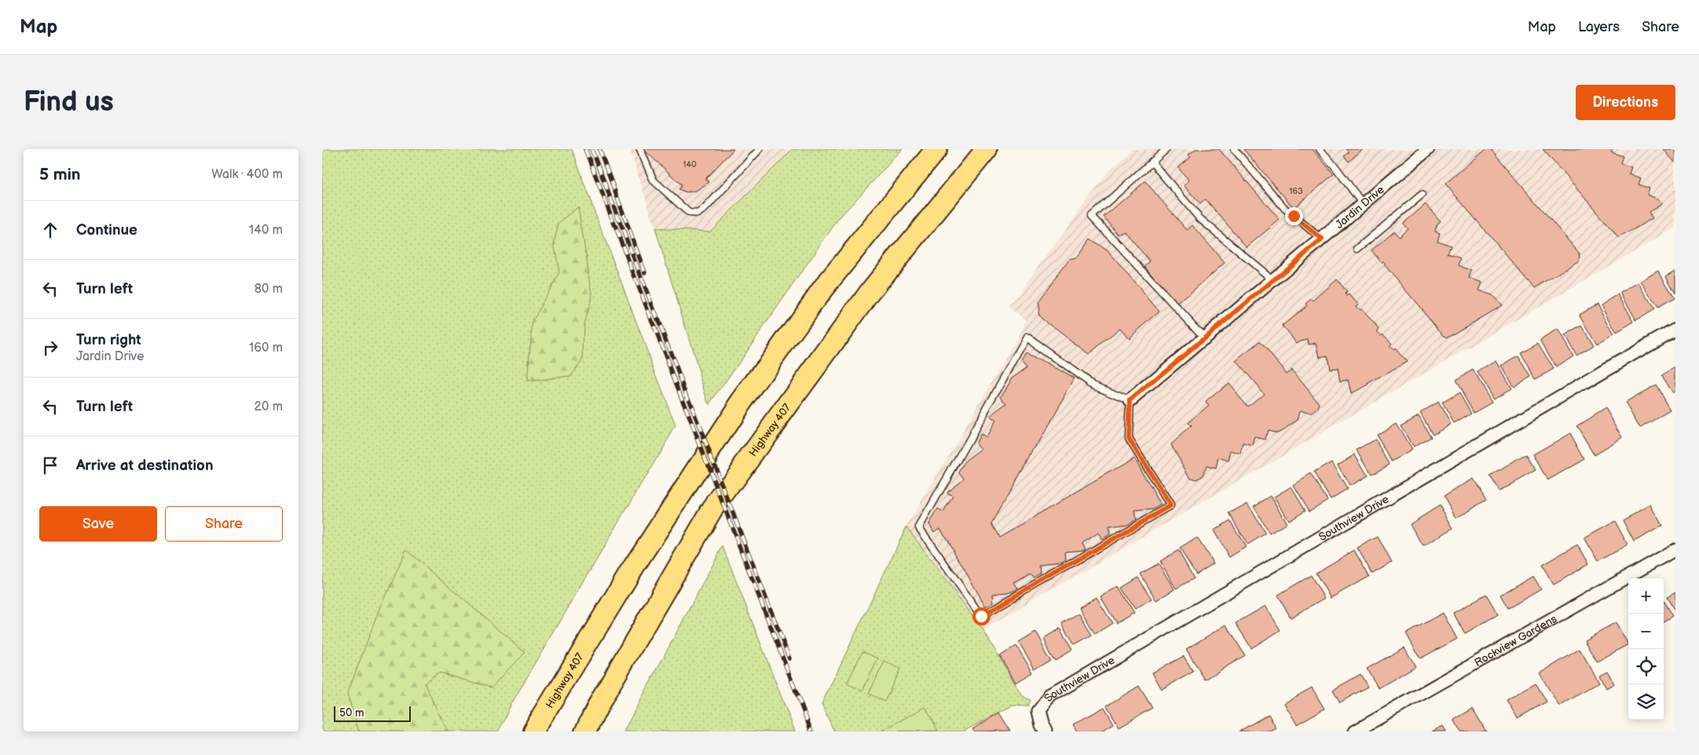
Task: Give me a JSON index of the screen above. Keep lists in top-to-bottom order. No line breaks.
{"streets":{"highway":["Highway 407"],"street":["Jardin Drive","Southview Drive","Rockview Gardens"]},"house_numbers":["140","163"],"scale_bar":"50 m","page":{"header":"Map","nav":["Map","Layers","Share"],"buttons":["Directions",["Save","Share"]],"title":"Find us","heading":["5 min","Walk · 400 m"],"list":[["Continue","140 m"],["Turn left","80 m"],["Turn right","Jardin Drive","160 m"],["Turn left","20 m"],"Arrive at destination"],"map_buttons":["+","−"],"scale":"50 m"}}
